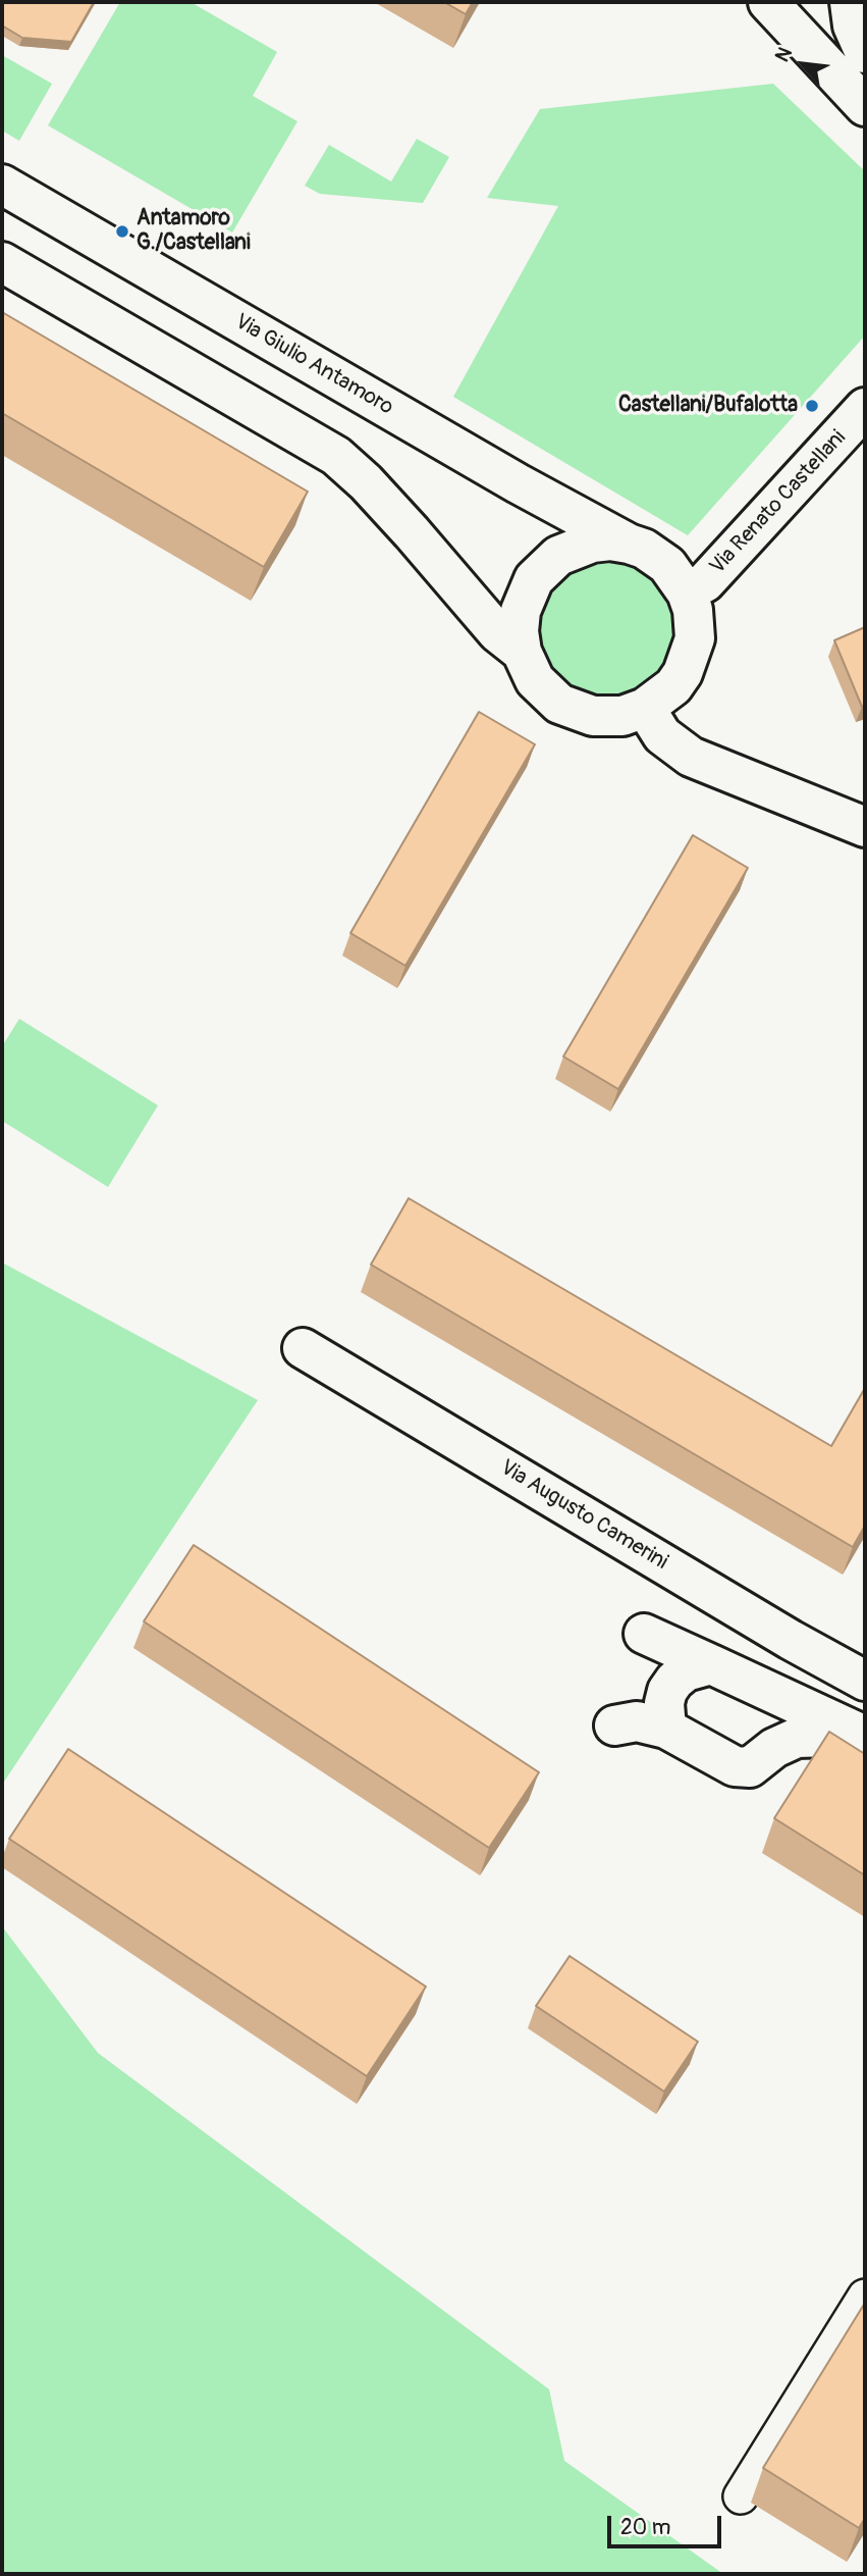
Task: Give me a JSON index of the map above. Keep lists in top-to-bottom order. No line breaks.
{"streets":{"street":["Via Giulio Antamoro","Via Renato Castellani","Via Augusto Camerini"]},"crossings":[["Via Giulio Antamoro","Via Renato Castellani"]],"places":["Antamoro G./Castellani","Castellani/Bufalotta"],"scale_bar":"20 m","north":"top left"}
